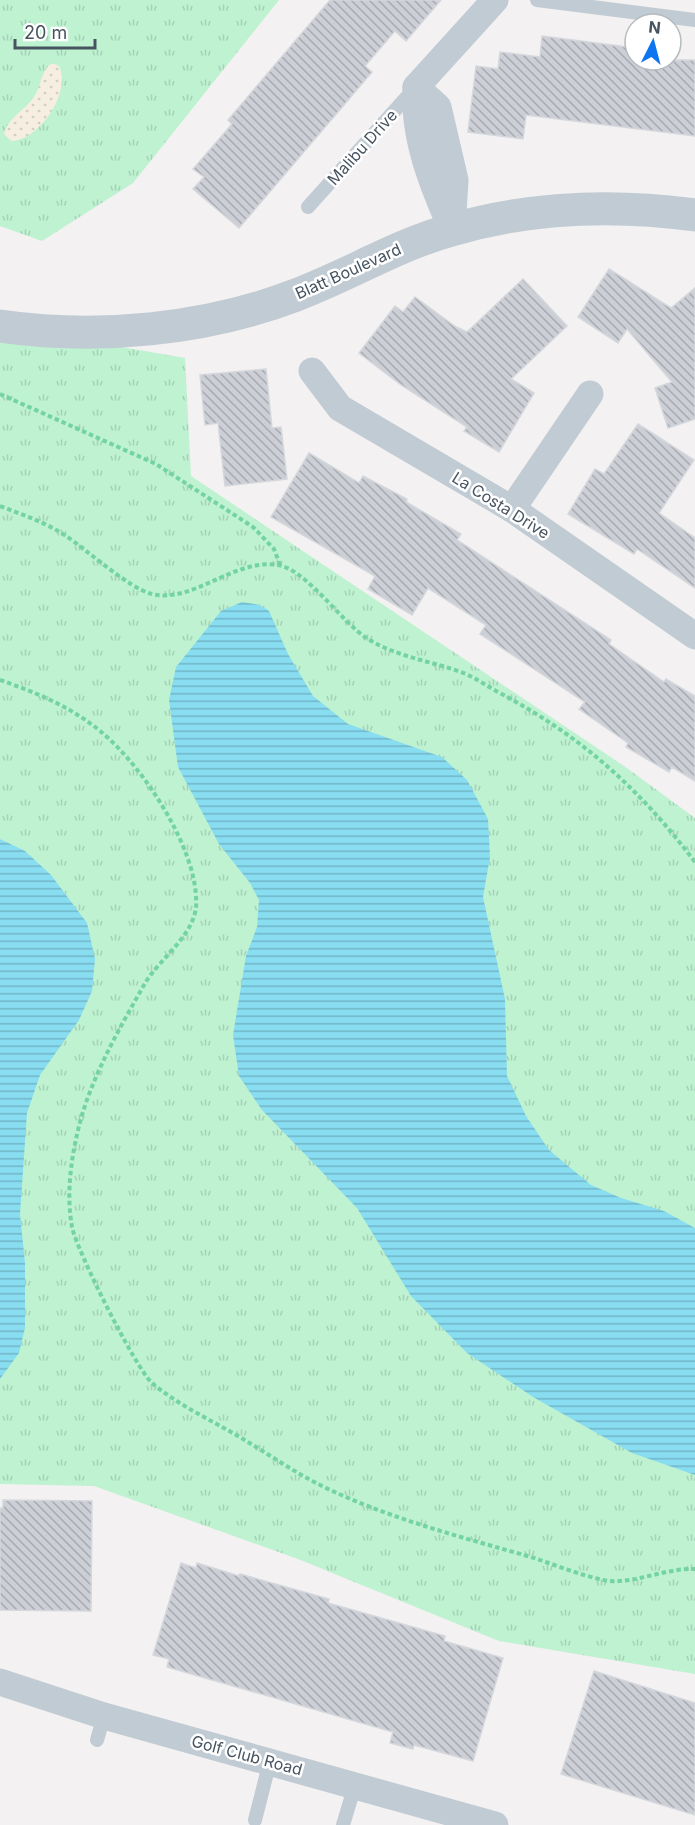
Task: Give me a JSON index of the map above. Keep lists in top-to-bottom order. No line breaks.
{"streets":{"street":["Malibu Drive","Blatt Boulevard","La Costa Drive","Golf Club Road"]},"scale_bar":"20 m","north":"top"}
